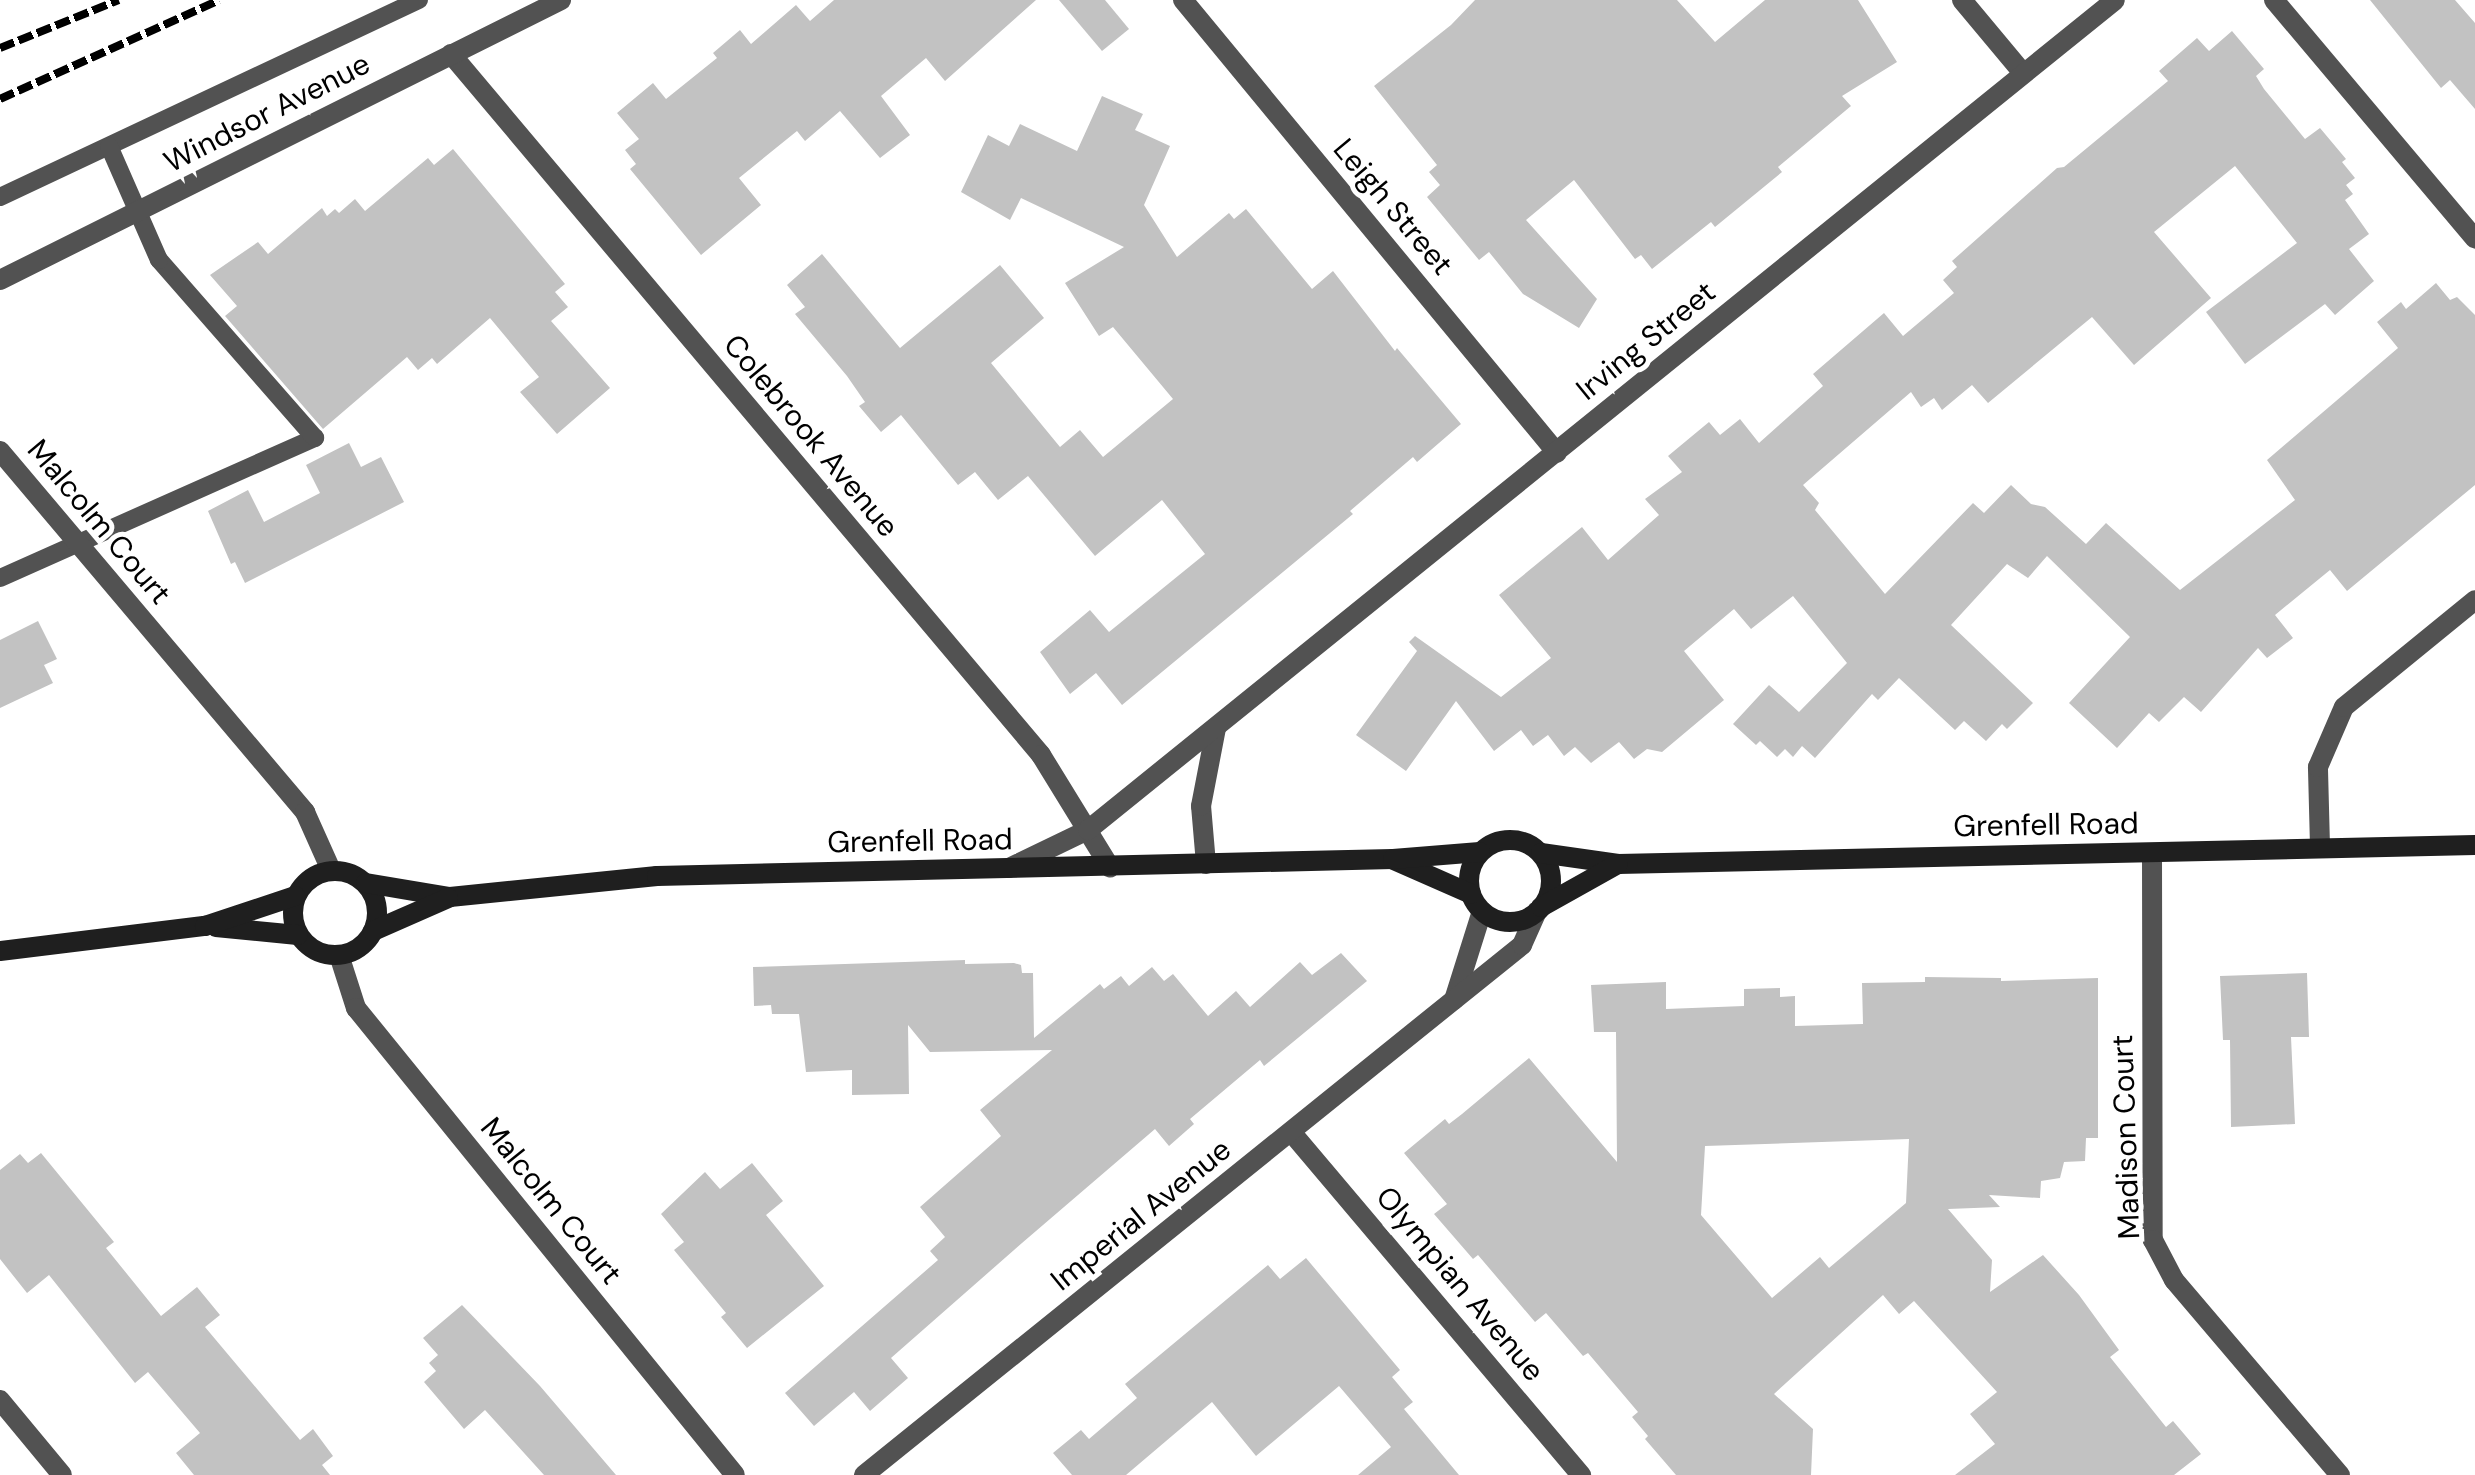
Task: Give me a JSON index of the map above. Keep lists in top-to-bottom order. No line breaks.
{"streets":{"street":["Windsor Avenue","Leigh Street","Irving Street","Colebrook Avenue","Malcolm Court","Grenfell Road","Madison Court","Imperial Avenue","Olympian Avenue"]},"crossings":[["Windsor Avenue","Colebrook Avenue"],["Leigh Street","Irving Street"],["Irving Street","Colebrook Avenue"],["Irving Street","Grenfell Road"],["Colebrook Avenue","Grenfell Road"],["Malcolm Court","Grenfell Road"],["Grenfell Road","Madison Court"],["Grenfell Road","Imperial Avenue"],["Imperial Avenue","Olympian Avenue"]]}
